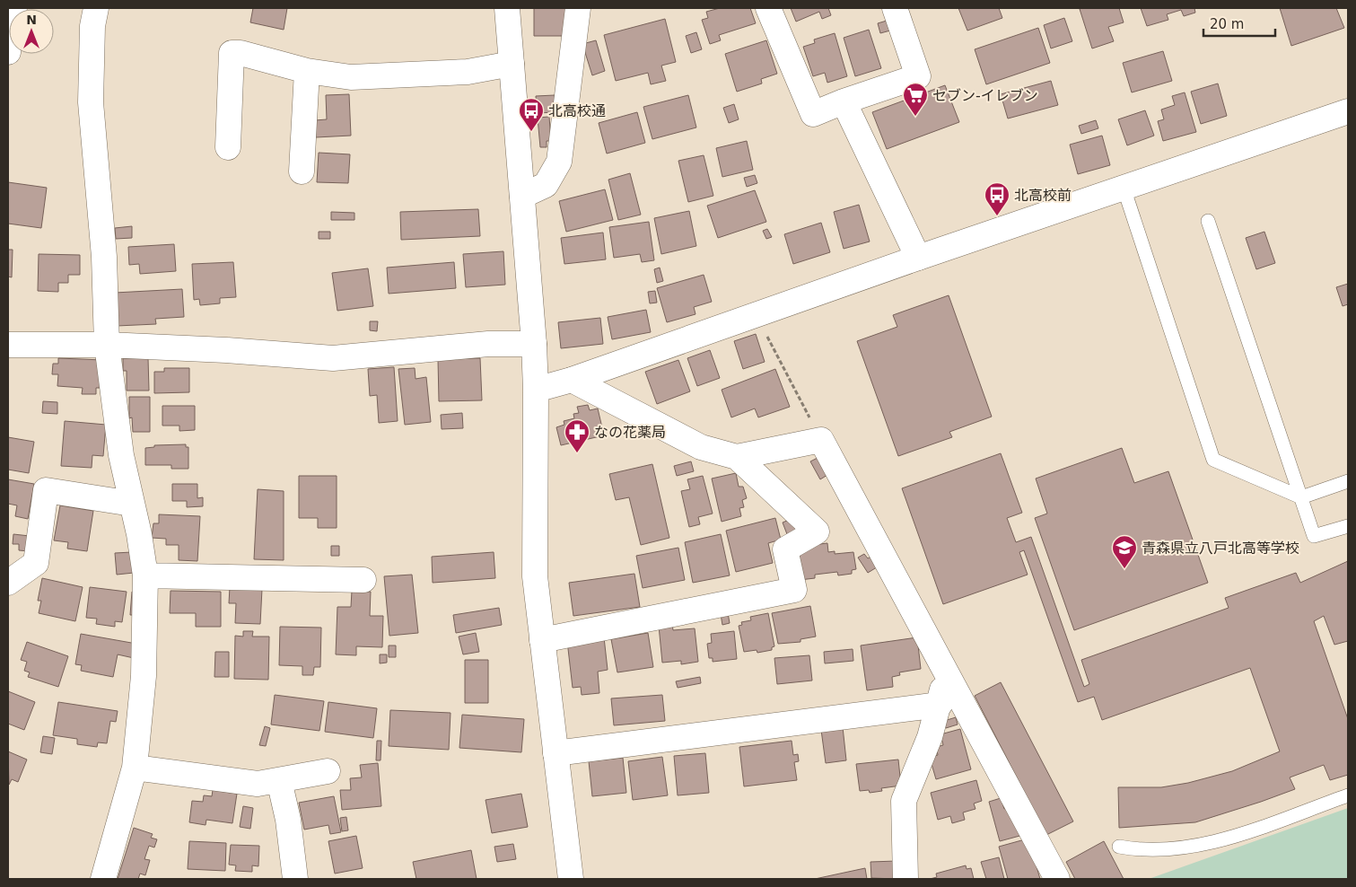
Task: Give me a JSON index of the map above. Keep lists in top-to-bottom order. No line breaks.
{"places":{"supermarket":["セブン-イレブン"],"bus stop":["北高校通","北高校前"],"pharmacy":["なの花薬局"],"school or university":["青森県立八戸北高等学校"]},"scale_bar":"20 m","north":"top"}
